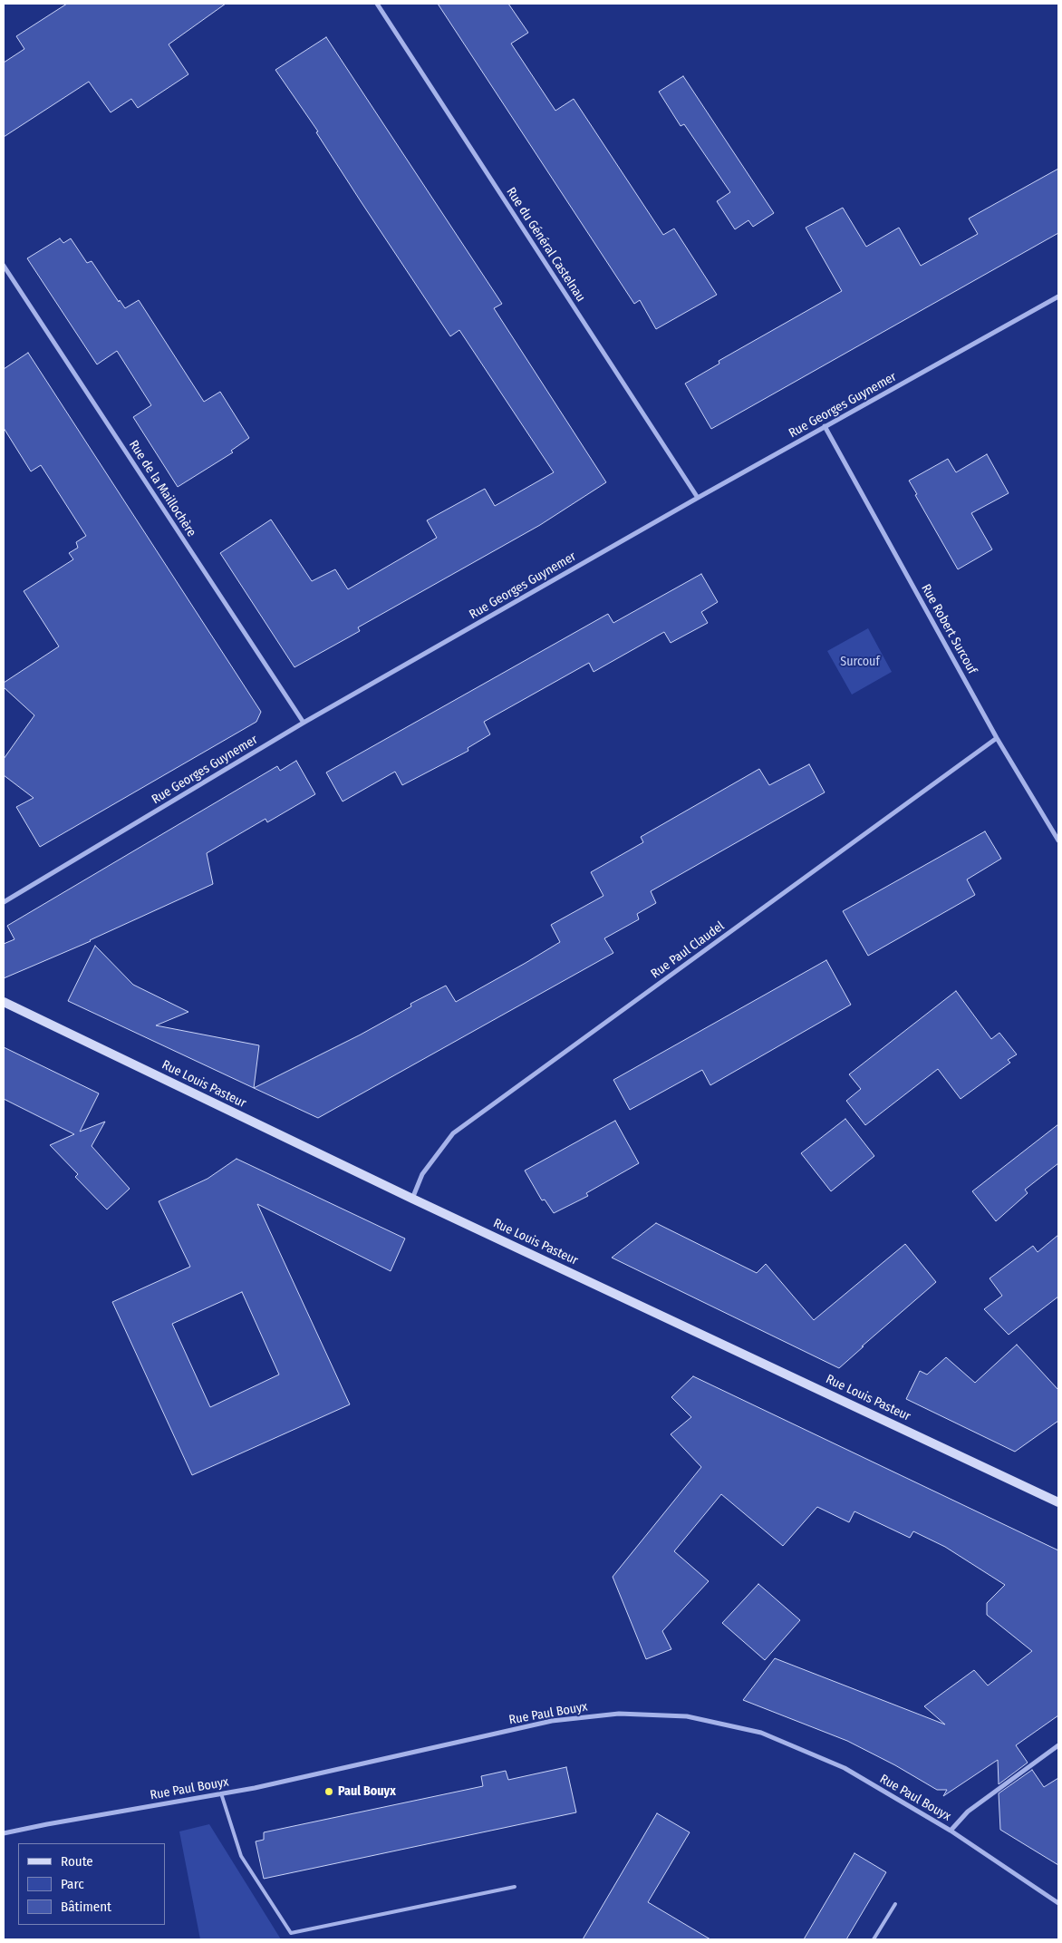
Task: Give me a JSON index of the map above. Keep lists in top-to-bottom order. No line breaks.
{"streets":{"main road":["Rue Louis Pasteur"],"street":["Rue du Général Castelnau","Rue Georges Guynemer","Rue de la Maillochère","Rue Robert Surcouf","Rue Paul Claudel","Rue Paul Bouyx"]},"crossings":[["Rue du Général Castelnau","Rue Georges Guynemer"],["Rue Georges Guynemer","Rue de la Maillochère"],["Rue Georges Guynemer","Rue Robert Surcouf"],["Rue Robert Surcouf","Rue Paul Claudel"],["Rue Paul Claudel","Rue Louis Pasteur"]],"parks":["Surcouf"],"places":["Paul Bouyx"],"legend":["Route","Parc","Bâtiment"]}
